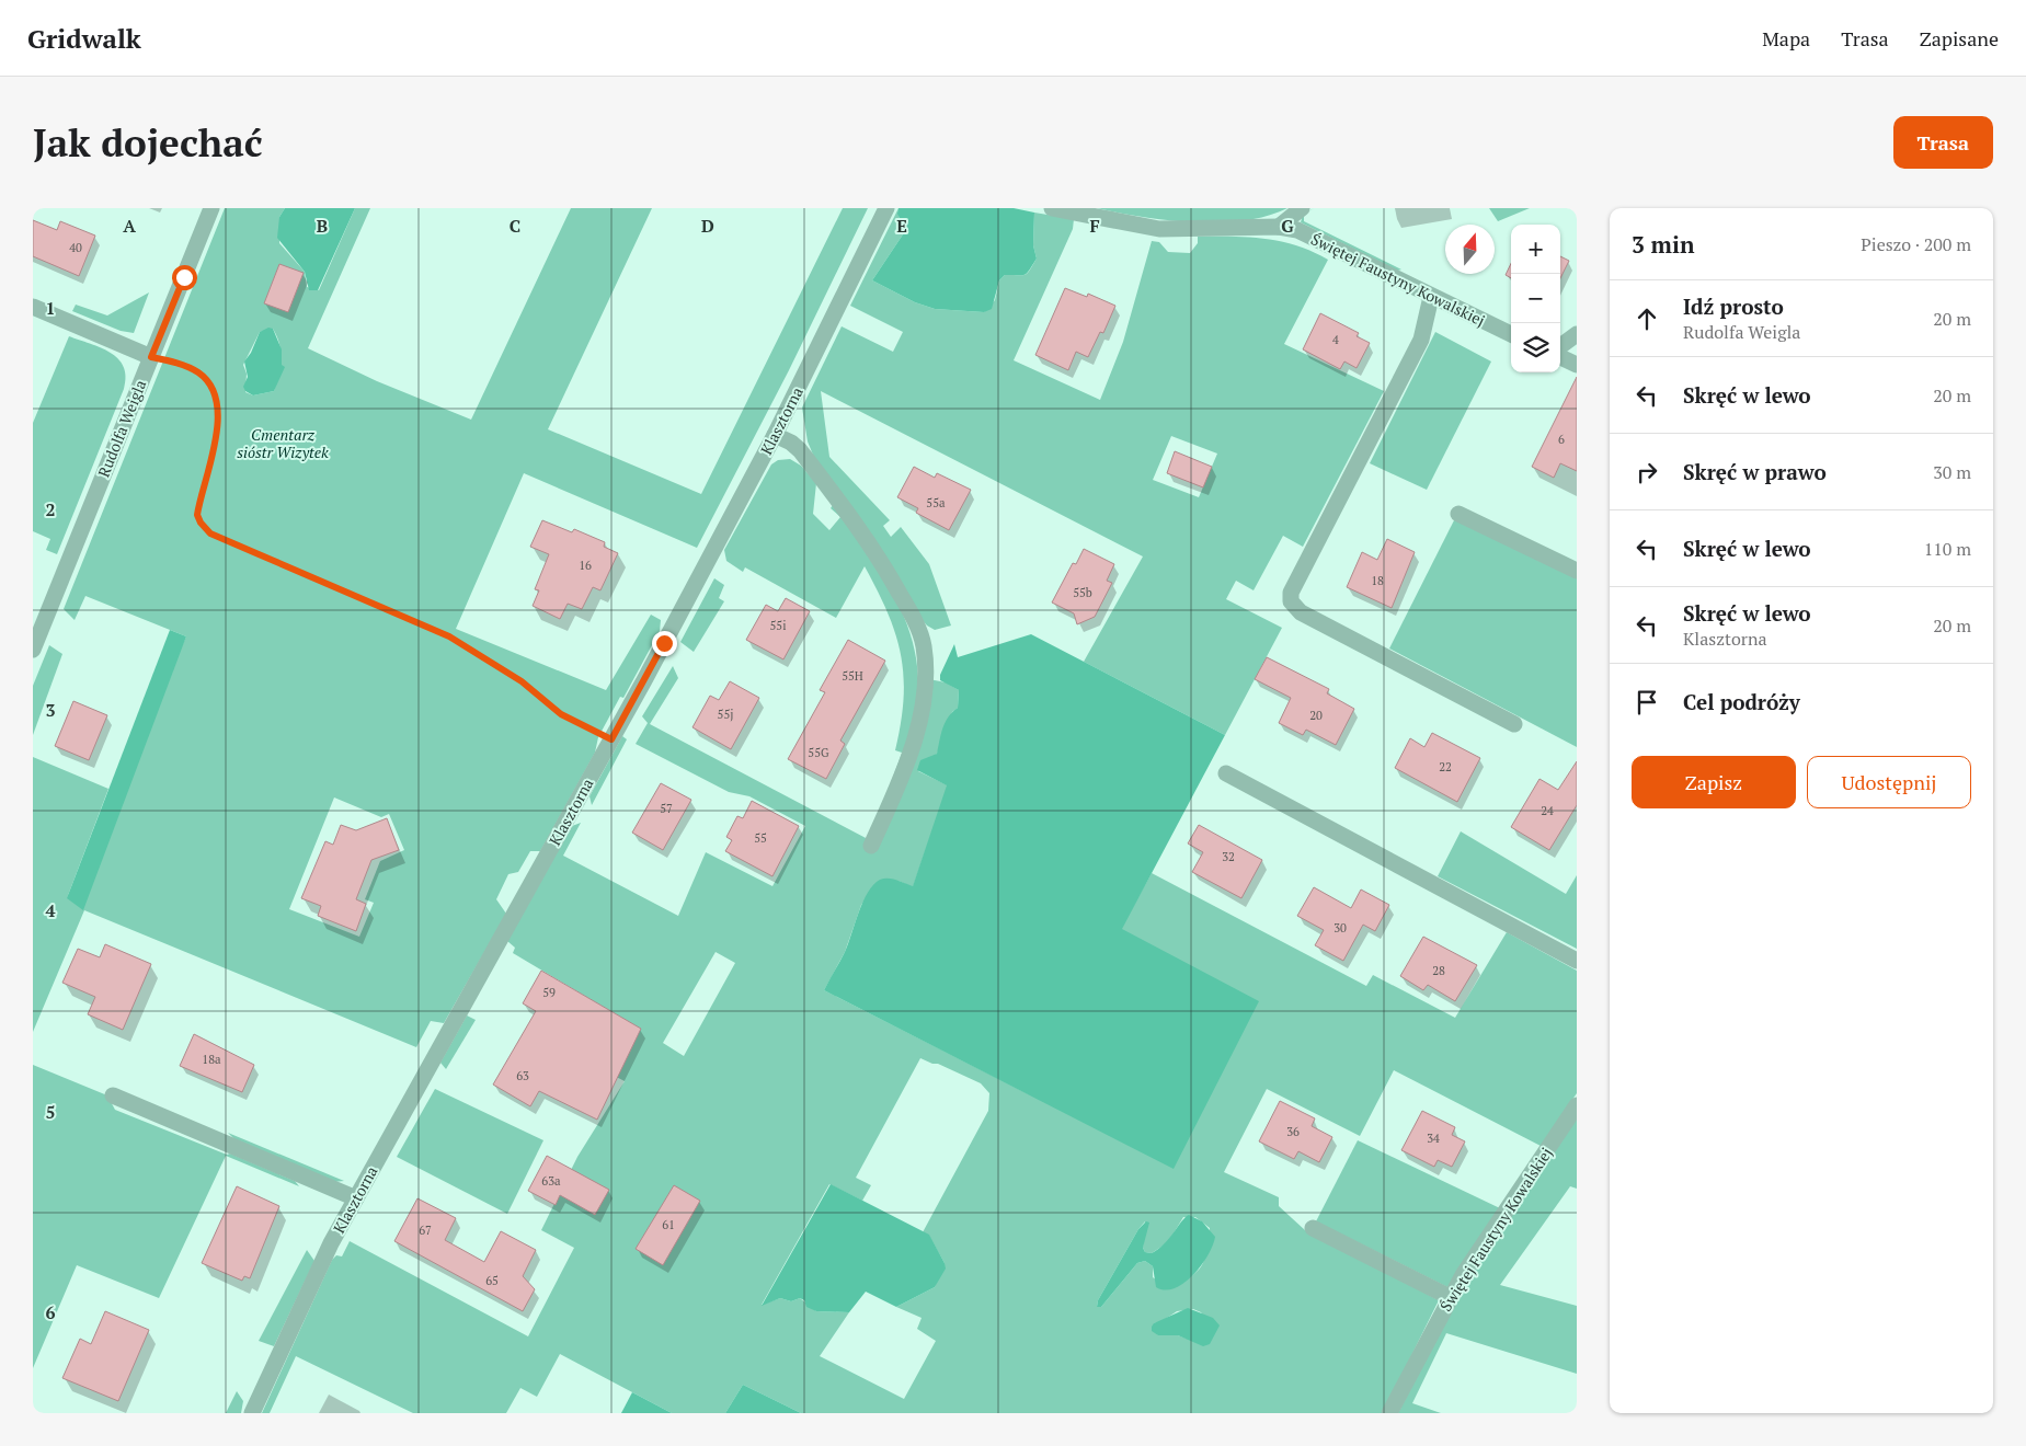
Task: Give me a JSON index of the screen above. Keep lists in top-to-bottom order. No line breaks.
{"streets":{"street":["Świętej Faustyny Kowalskiej","Klasztorna","Rudolfa Weigla"]},"parks":["Cmentarz sióstr Wizytek"],"house_numbers":["40","4","6","55a","16","18","55b","55i","55H","55j","20","55G","22","57","24","55","32","30","28","59","18a","63","36","34","63a","61","67","65"],"north":"top","page":{"header":"Gridwalk","nav":["Mapa","Trasa","Zapisane"],"buttons":["Trasa",["Zapisz","Udostępnij"]],"title":"Jak dojechać","heading":["3 min","Pieszo · 200 m"],"map_buttons":["+","−"],"list":[["Idź prosto","Rudolfa Weigla","20 m"],["Skręć w lewo","20 m"],["Skręć w prawo","30 m"],["Skręć w lewo","110 m"],["Skręć w lewo","Klasztorna","20 m"],"Cel podróży"]},"grid":{"columns":["A","B","C","D","E","F","G"],"rows":["1","2","3","4","5","6"]}}
